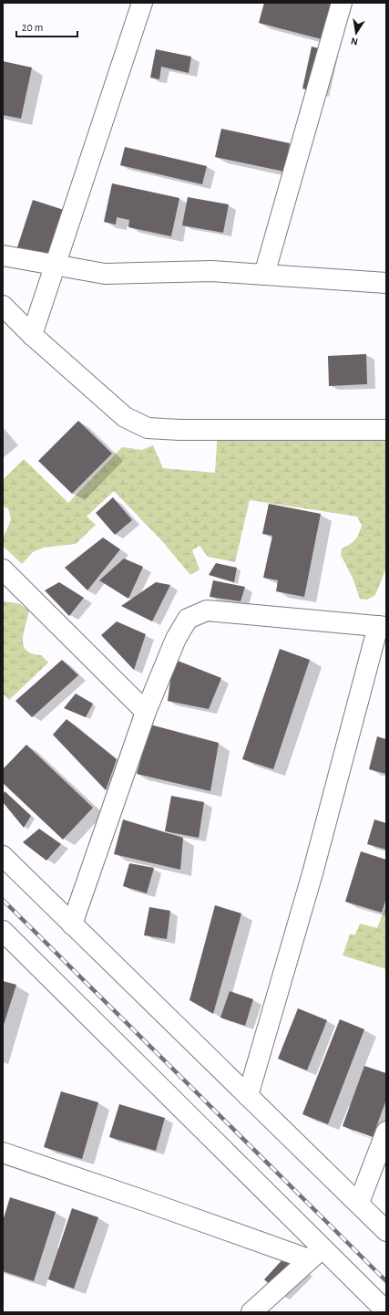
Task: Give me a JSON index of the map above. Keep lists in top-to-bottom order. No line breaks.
{"scale_bar":"20 m","north":"bottom"}
